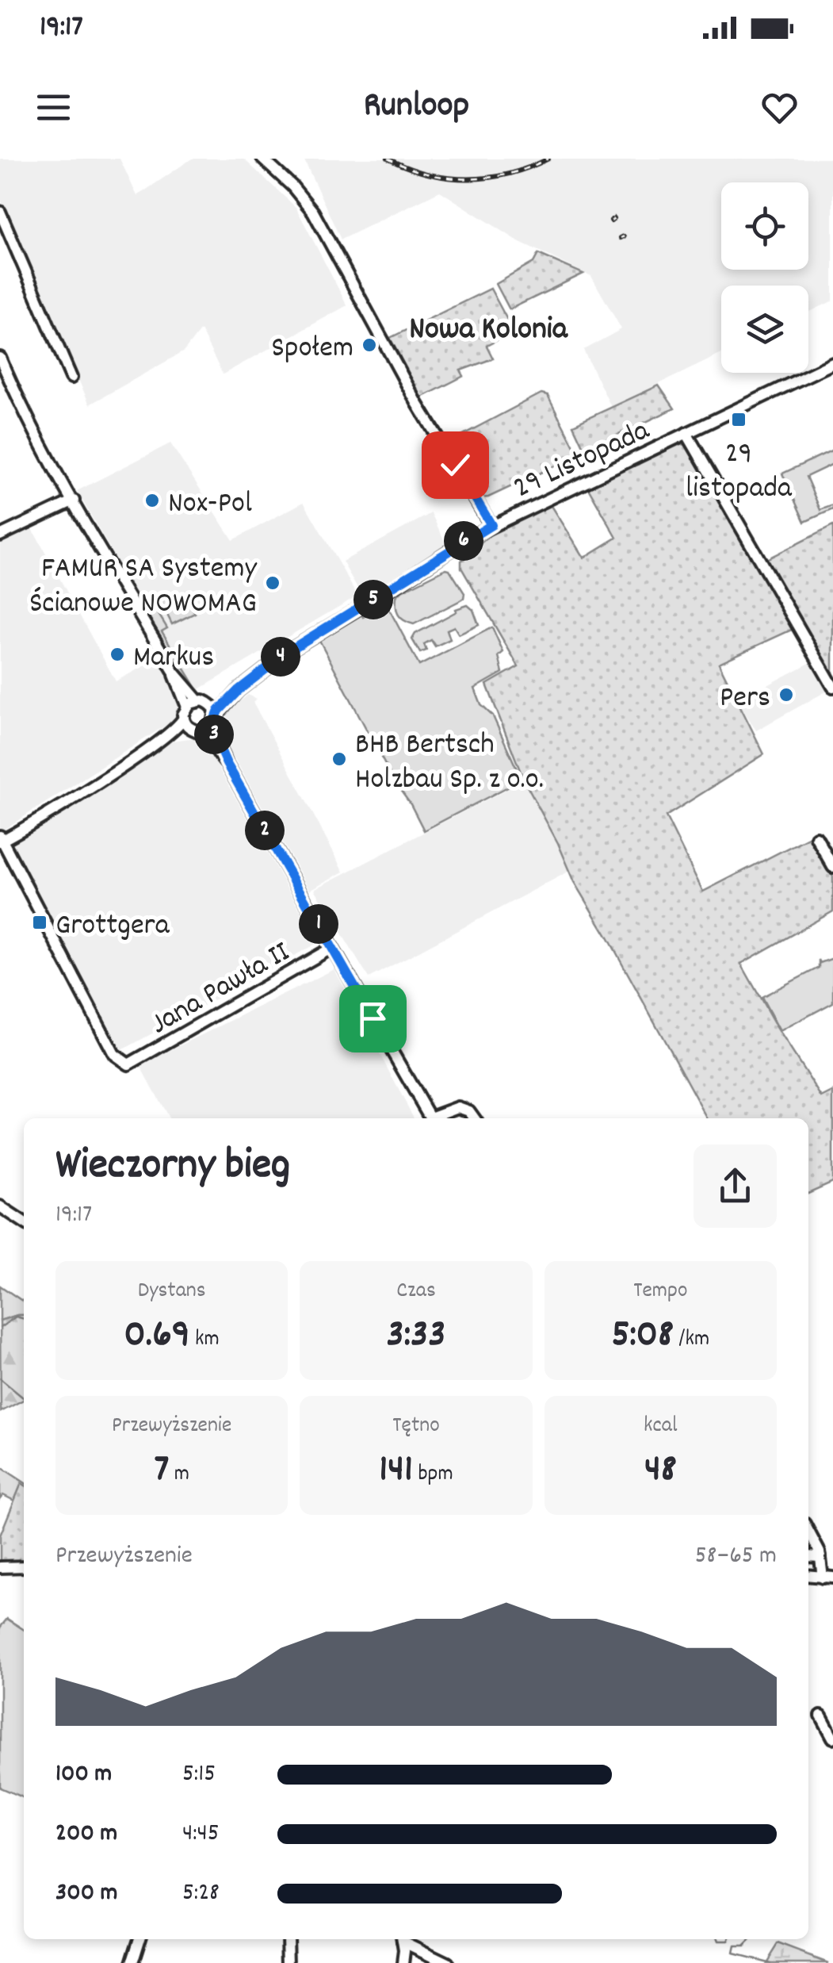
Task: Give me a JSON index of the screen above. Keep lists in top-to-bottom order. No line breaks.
{"streets":{"street":["29 Listopada","Jana Pawła II"]},"crossings":[["29 Listopada","Jana Pawła II"]],"districts":["Nowa Kolonia"],"places":{"other":["Społem","Nox-Pol","FAMUR SA Systemy Ścianowe NOWOMAG","Markus","Pers","BHB Bertsch Holzbau Sp. z o.o."],"transit":["29 listopada","Grottgera"]},"page":{"status":"19:17","header":"Runloop","pins":["6","5","4","3","2","1"],"heading":["Wieczorny bieg","19:17"],"stats":[["Dystans","0.69 km"],["Czas","3:33"],["Tempo","5:08 /km"],["Przewyższenie","7 m"],["Tętno","141 bpm"],["kcal","48"]],"chart":["Przewyższenie","58–65 m"],"list":[{"name":"100 m","note":"5:15"},{"name":"200 m","note":"4:45"},{"name":"300 m","note":"5:28"}]}}
